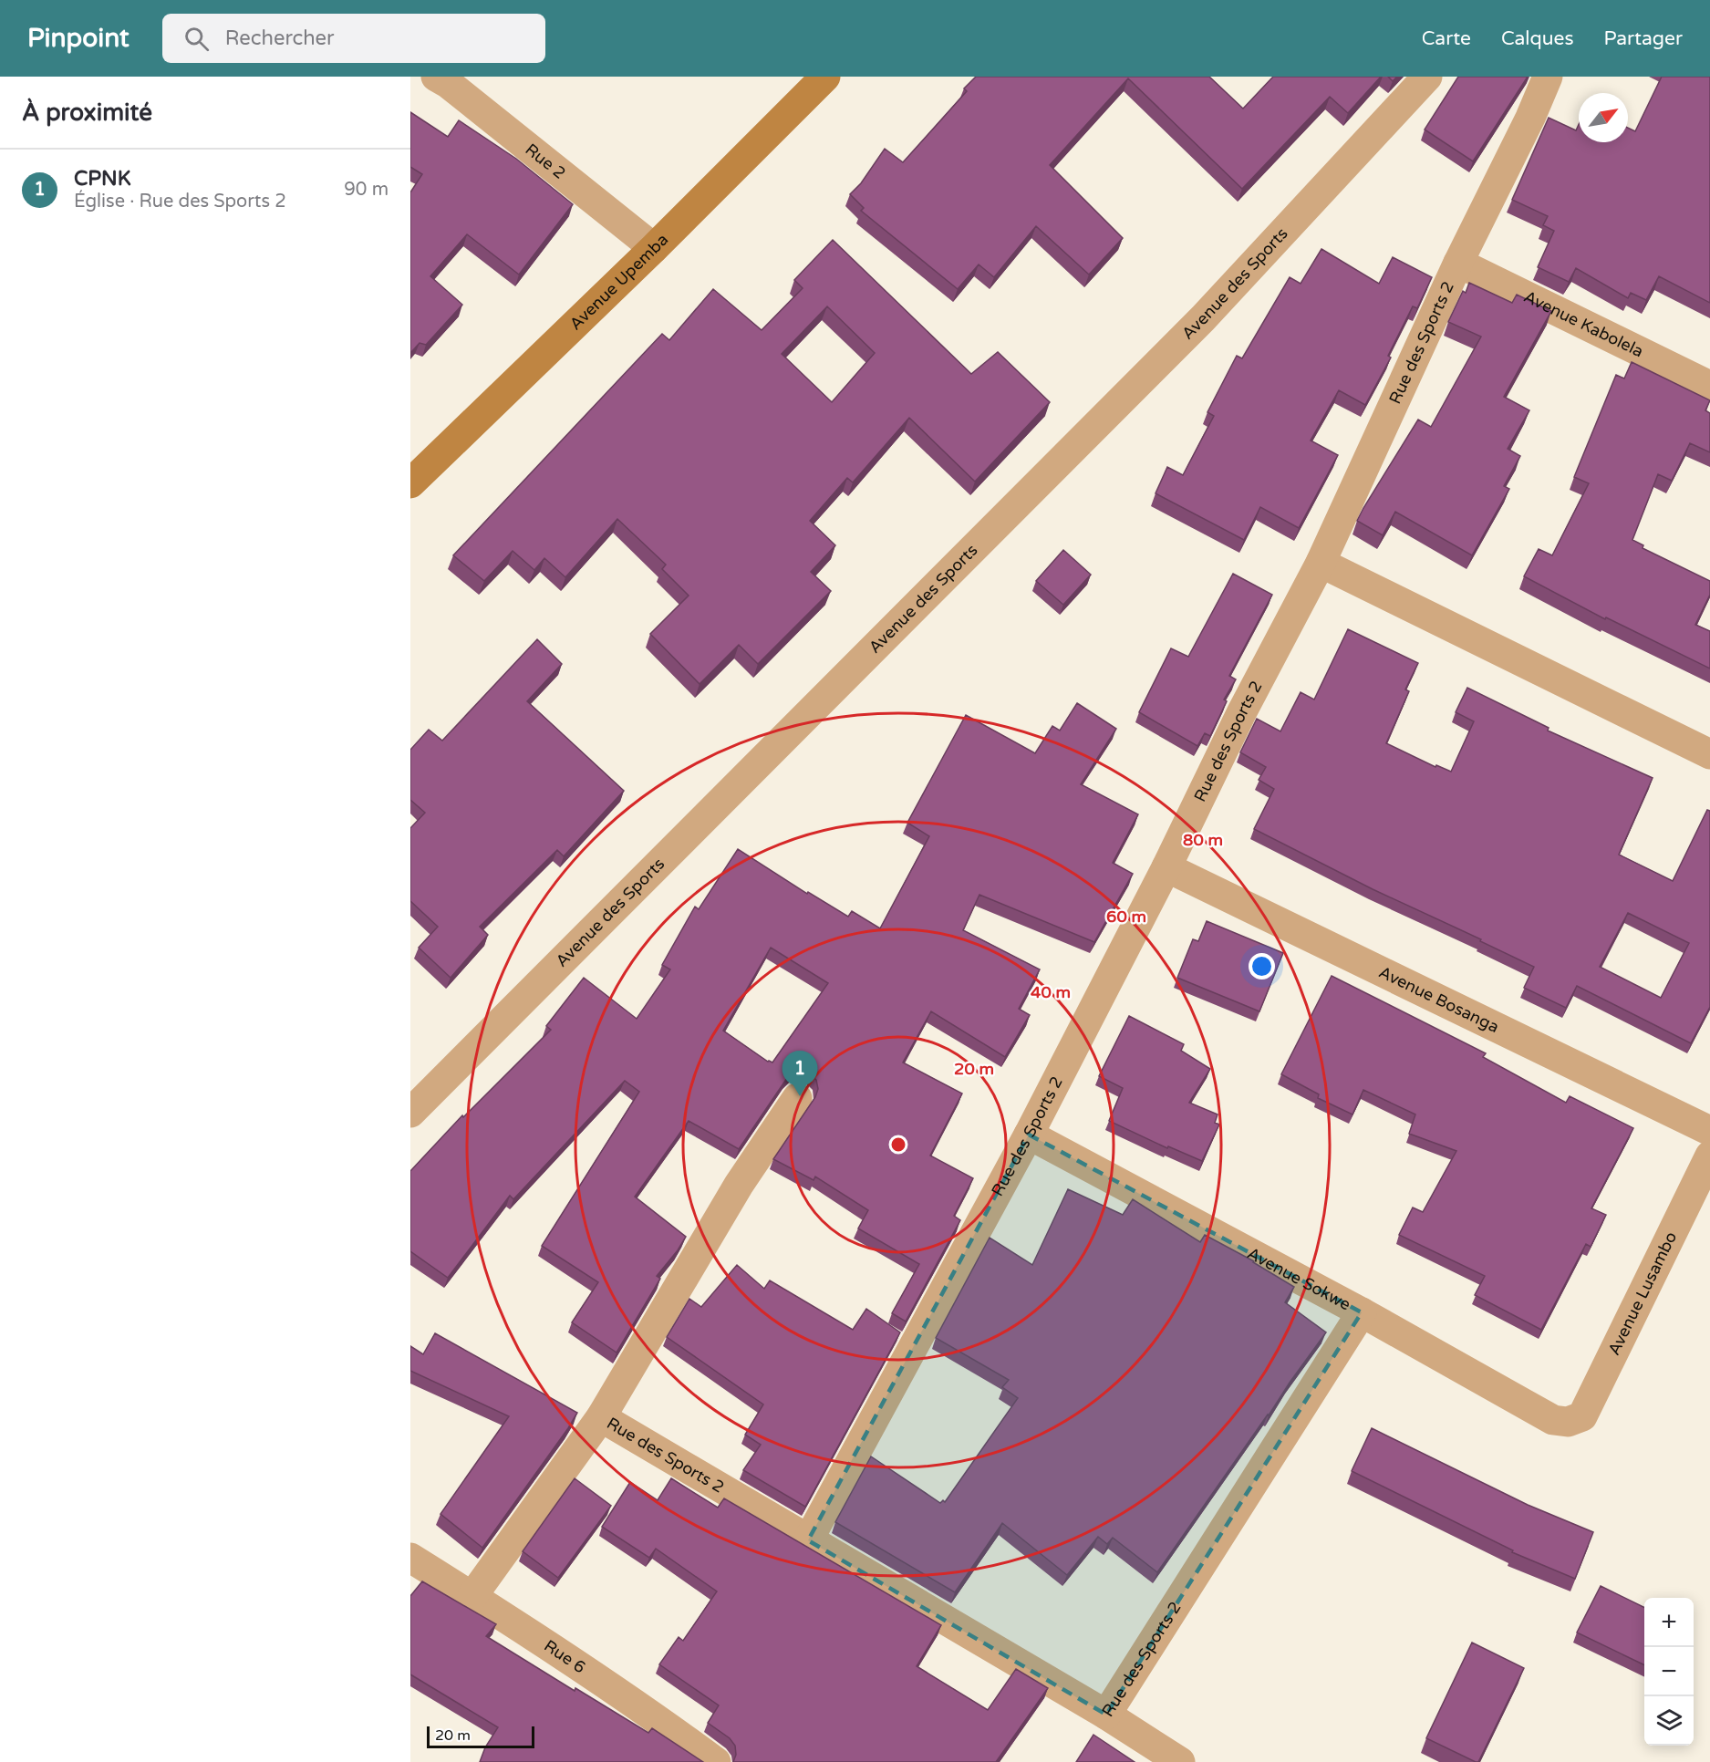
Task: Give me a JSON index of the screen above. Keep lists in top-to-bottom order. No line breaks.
{"streets":{"street":["Rue 2","Avenue Upemba","Avenue des Sports","Avenue Kabolela","Rue des Sports 2","Avenue Bosanga","Avenue Sokwe","Avenue Lusambo","Rue 6"]},"crossings":[["Rue 2","Avenue Upemba"],["Avenue Kabolela","Rue des Sports 2"],["Rue des Sports 2","Avenue Bosanga"],["Rue des Sports 2","Avenue Sokwe"],["Rue des Sports 2","Rue 6"],["Avenue Sokwe","Avenue Lusambo"]],"scale_bar":"20 m","north":"top right","page":{"header":"Pinpoint","search":"Rechercher","nav":["Carte","Calques","Partager"],"heading":"À proximité","list":[{"mark":"1","name":"CPNK","note":"Église · Rue des Sports 2","value":"90 m"}],"pins":"1","map_buttons":["+","−"],"scale":"20 m"},"rings":["80 m","60 m","40 m","20 m"]}
